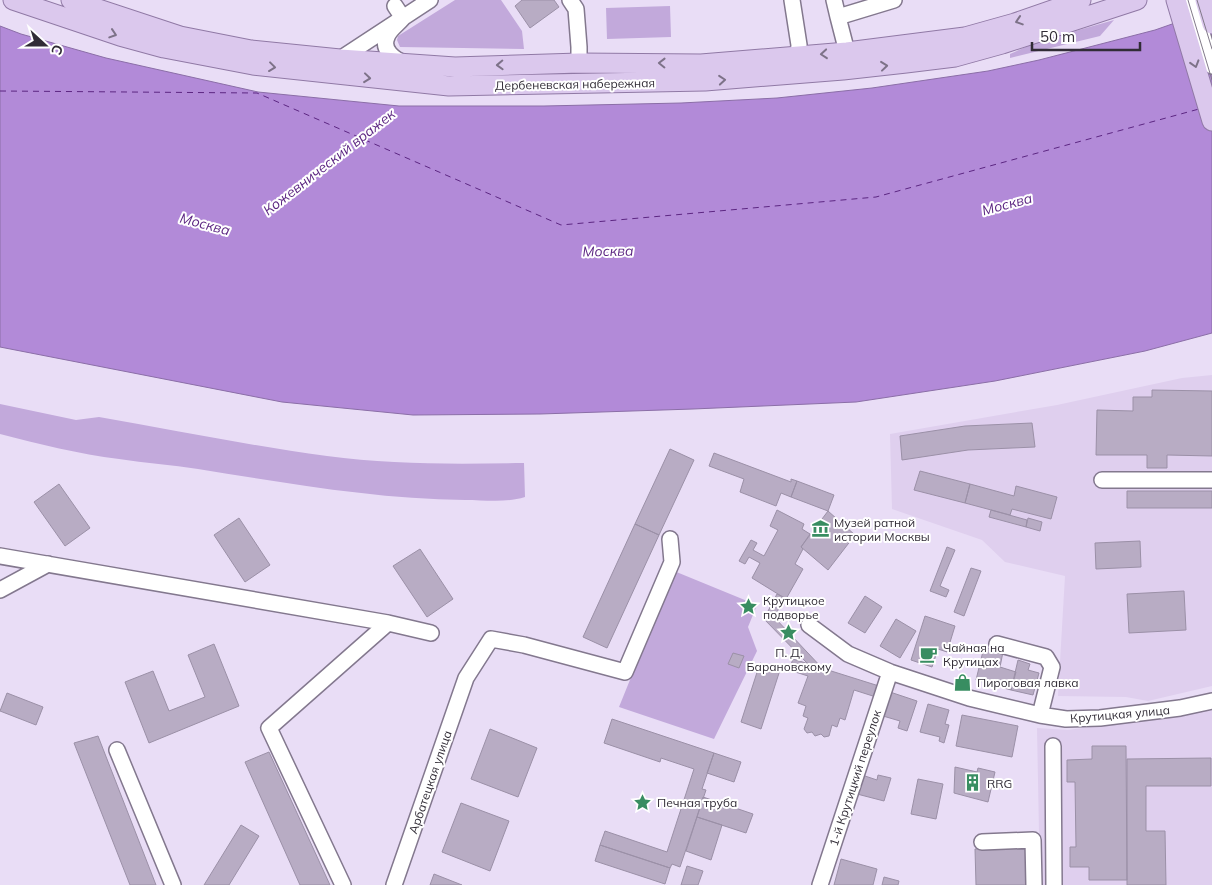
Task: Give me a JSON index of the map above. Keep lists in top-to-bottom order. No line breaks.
{"streets":{"main road":["Дербеневская набережная"],"street":["Крутицкая улица","1-й Крутицкий переулок","Арбатецкая улица"]},"crossings":[["Крутицкая улица","1-й Крутицкий переулок"]],"water":["Кожевнический вражек","Москва"],"places":{"museum":["Музей ратной истории Москвы"],"place":["Крутицкое подворье","П. Д. Барановскому","Печная труба"],"cafe":["Чайная на Крутицах"],"shop":["Пироговая лавка"],"building":["RRG"]},"scale_bar":"50 m","north":"right"}
